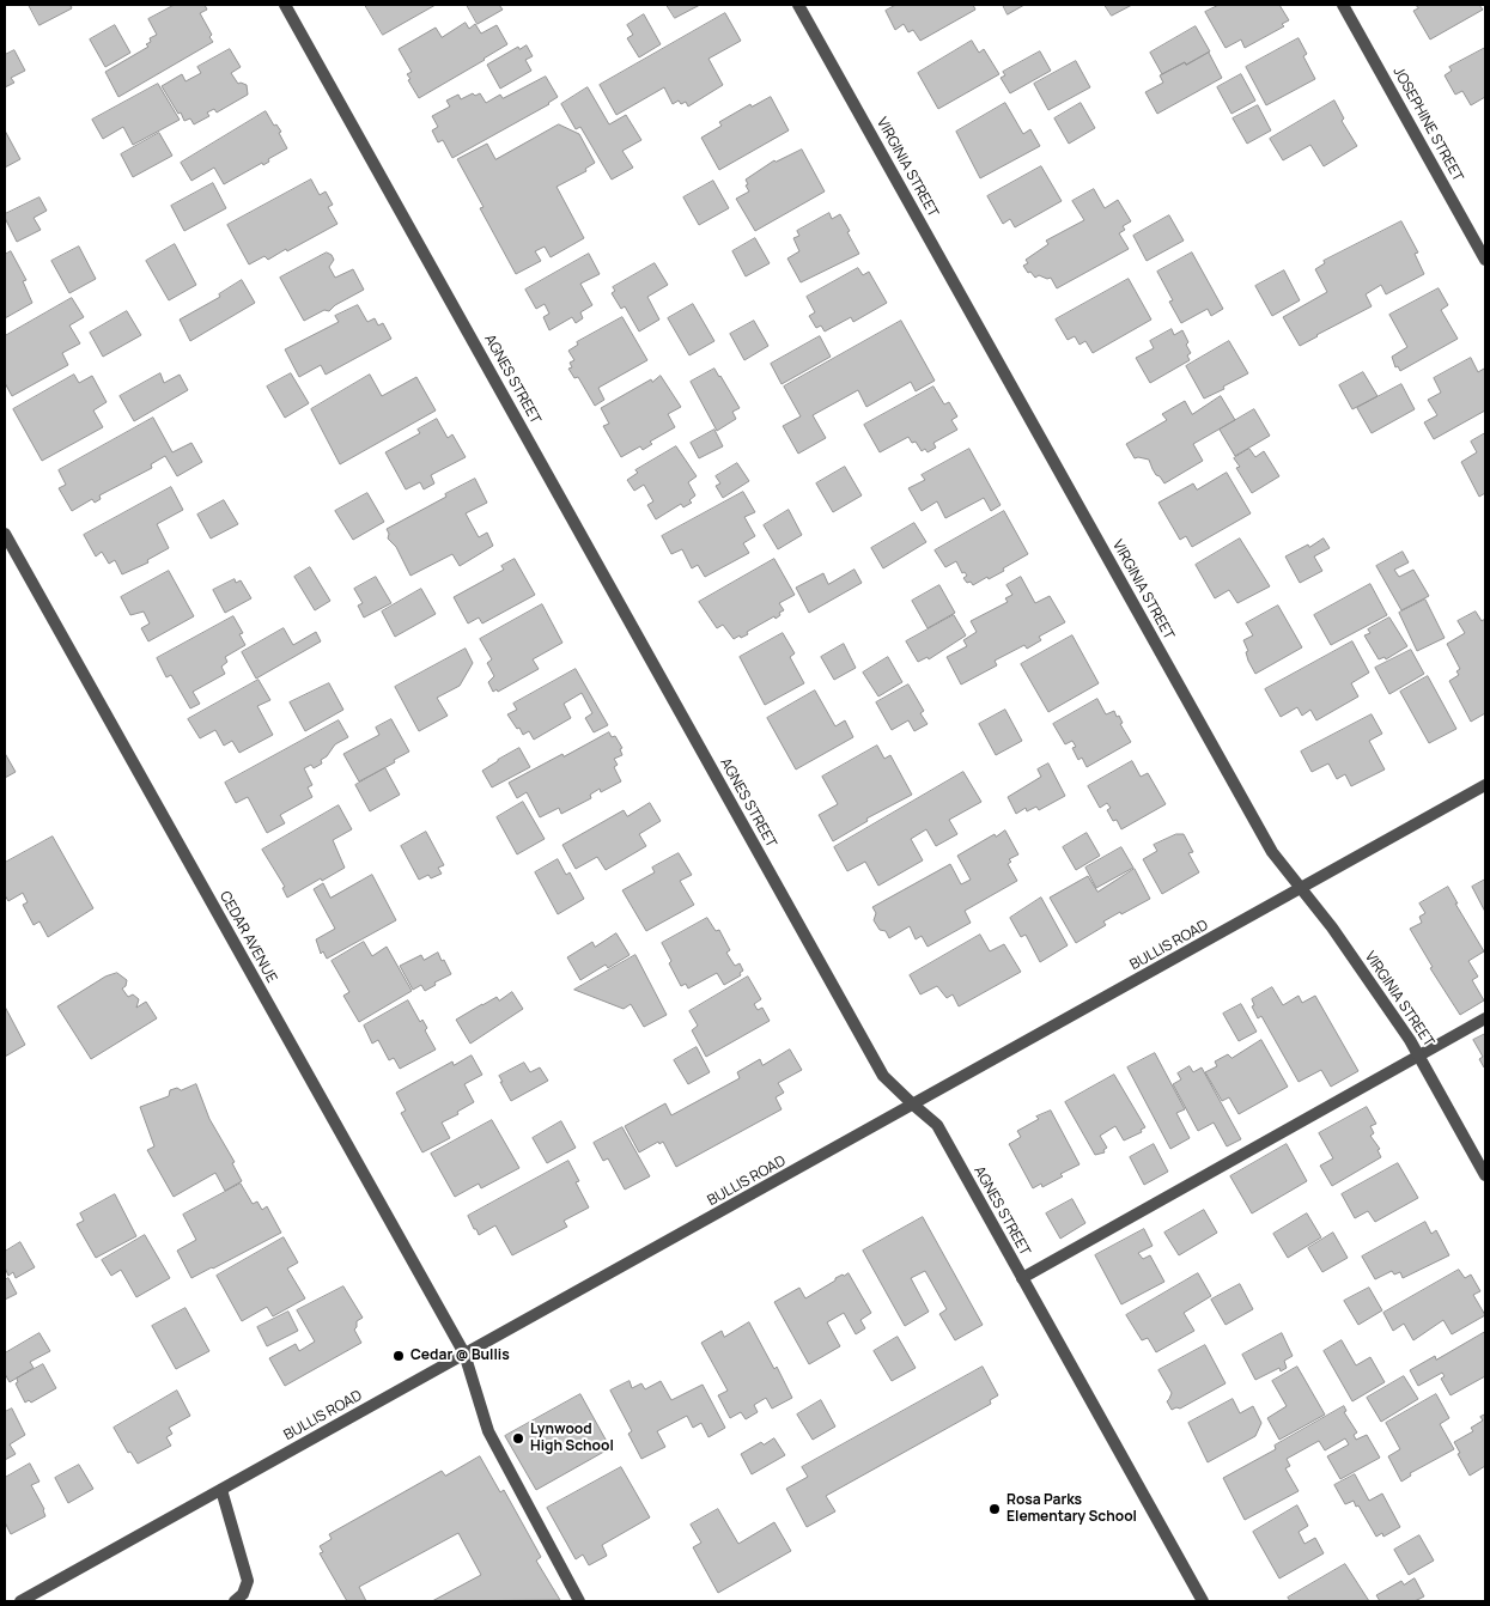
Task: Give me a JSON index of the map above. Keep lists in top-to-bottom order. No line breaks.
{"streets":{"street":["JOSEPHINE STREET","VIRGINIA STREET","AGNES STREET","CEDAR AVENUE","BULLIS ROAD"]},"crossings":[["VIRGINIA STREET","BULLIS ROAD"],["AGNES STREET","BULLIS ROAD"],["CEDAR AVENUE","BULLIS ROAD"]],"places":["Cedar @ Bullis","Lynwood High School","Rosa Parks Elementary School"]}
